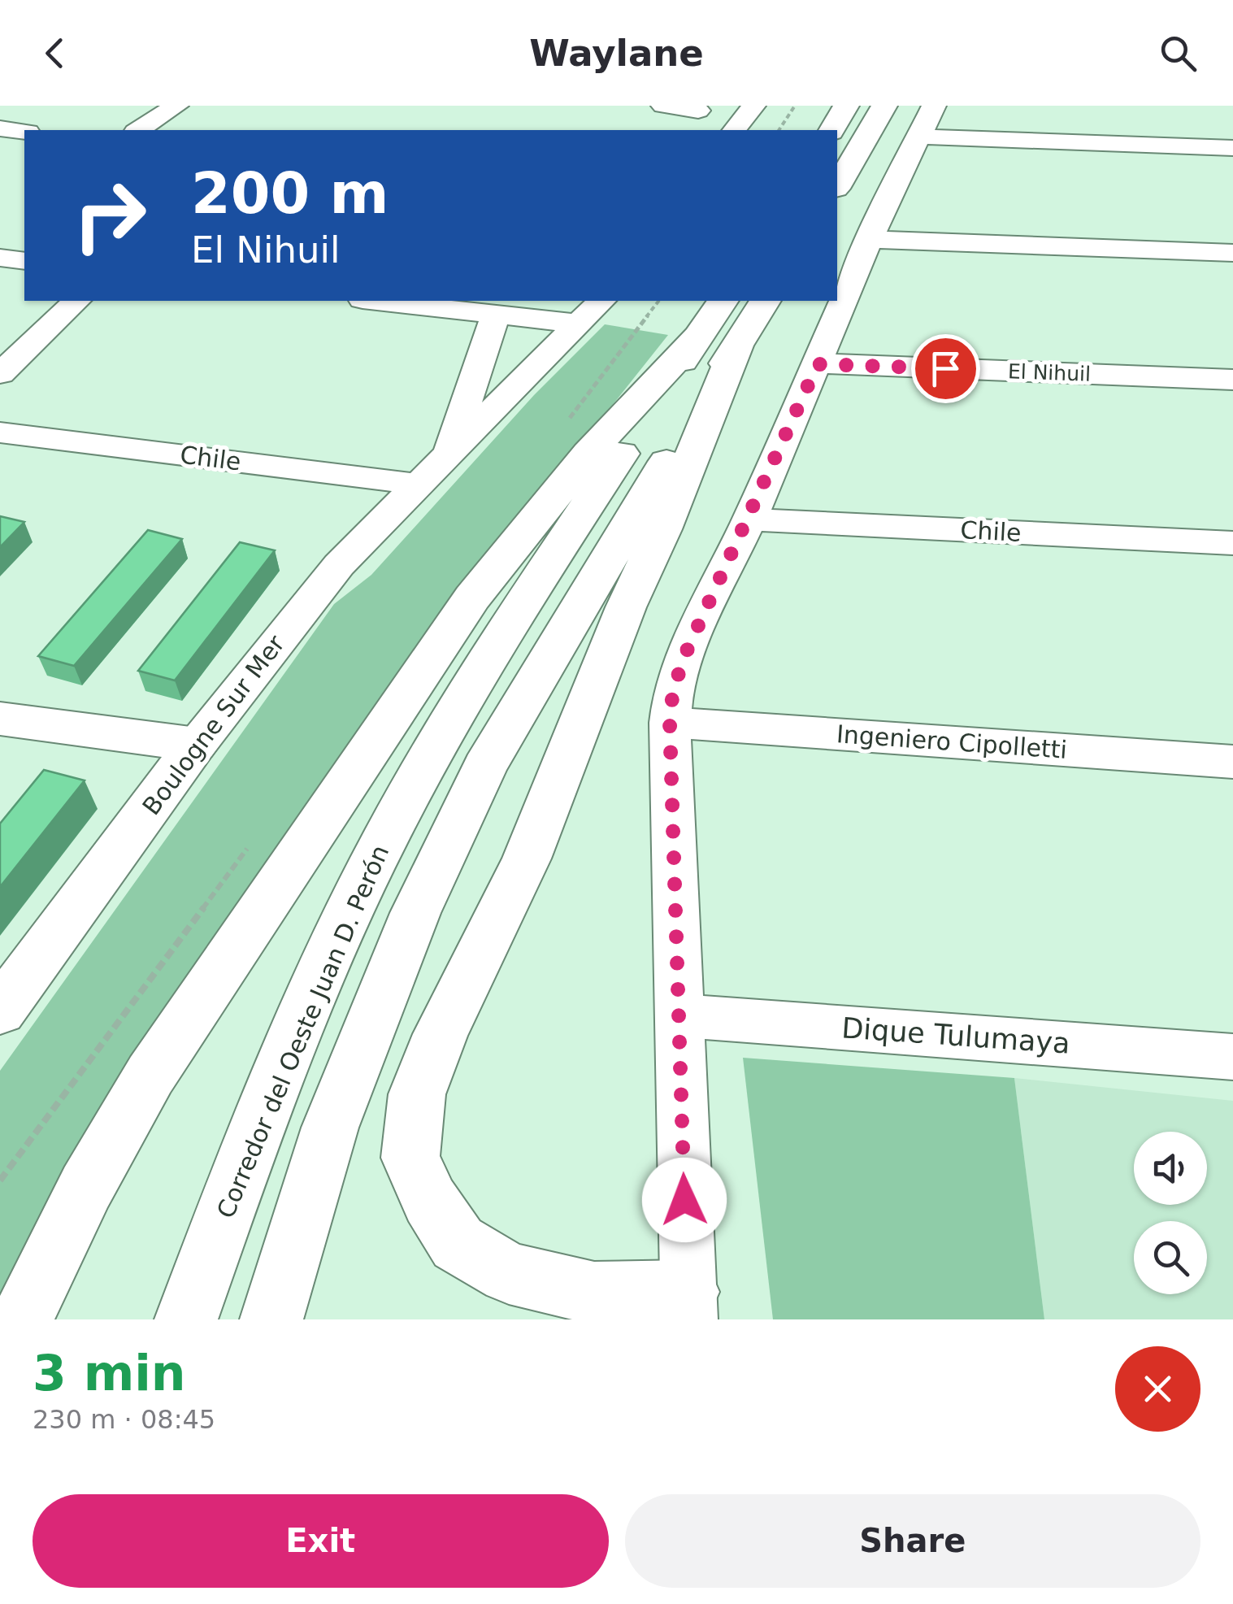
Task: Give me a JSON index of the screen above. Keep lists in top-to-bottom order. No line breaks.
{"streets":{"main road":["Boulogne Sur Mer","Corredor del Oeste Juan D. Perón"],"street":["El Nihuil","Chile","Ingeniero Cipolletti","Dique Tulumaya"]},"crossings":[["Chile","Boulogne Sur Mer"]],"page":{"header":"Waylane","turn":["200 m","El Nihuil"],"heading":["3 min","230 m · 08:45"],"buttons":["Exit","Share"]}}
